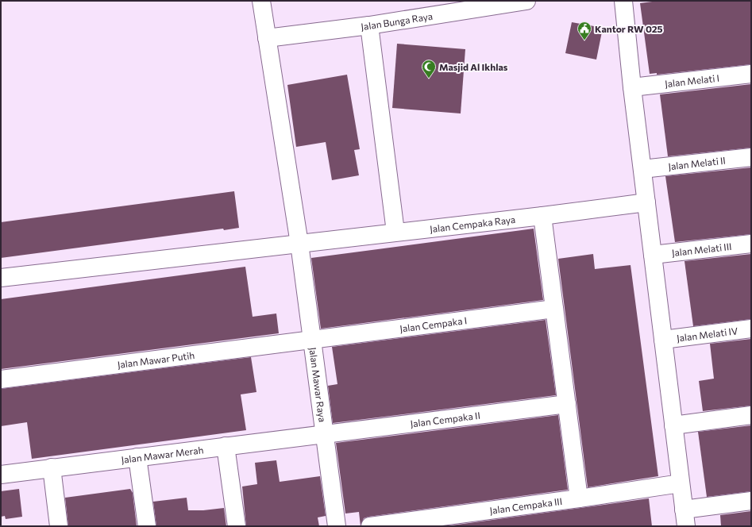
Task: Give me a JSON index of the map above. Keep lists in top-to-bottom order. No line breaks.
{"streets":{"street":["Jalan Bunga Raya","Jalan Melati I","Jalan Melati II","Jalan Cempaka Raya","Jalan Melati III","Jalan Cempaka I","Jalan Melati IV","Jalan Mawar Putih","Jalan Mawar Raya","Jalan Cempaka II","Jalan Mawar Merah","Jalan Cempaka III"]},"crossings":[["Jalan Bunga Raya","Jalan Mawar Raya"],["Jalan Cempaka Raya","Jalan Mawar Raya"],["Jalan Cempaka I","Jalan Mawar Putih"],["Jalan Cempaka I","Jalan Mawar Raya"],["Jalan Mawar Putih","Jalan Mawar Raya"],["Jalan Mawar Raya","Jalan Cempaka II"],["Jalan Mawar Raya","Jalan Mawar Merah"],["Jalan Cempaka II","Jalan Mawar Merah"]],"places":{"public building":["Kantor RW 025"],"mosque":["Masjid Al Ikhlas"]}}
